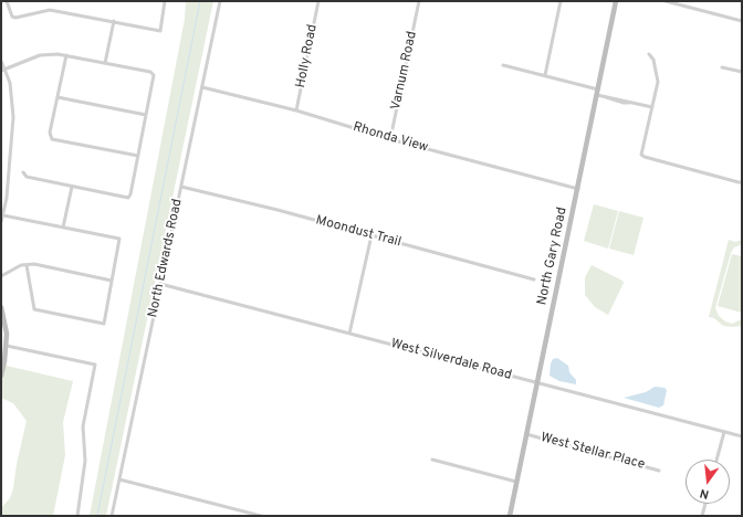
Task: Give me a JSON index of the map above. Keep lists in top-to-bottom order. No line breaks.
{"streets":{"street":["Holly Road","Varnum Road","Rhonda View","Moondust Trail","North Gary Road","North Edwards Road","West Silverdale Road","West Stellar Place"]},"crossings":[["Holly Road","Rhonda View"],["Varnum Road","Rhonda View"],["Rhonda View","North Gary Road"],["Rhonda View","North Edwards Road"],["Moondust Trail","North Edwards Road"],["North Gary Road","West Silverdale Road"],["North Gary Road","West Stellar Place"],["North Edwards Road","West Silverdale Road"]],"north":"bottom"}
